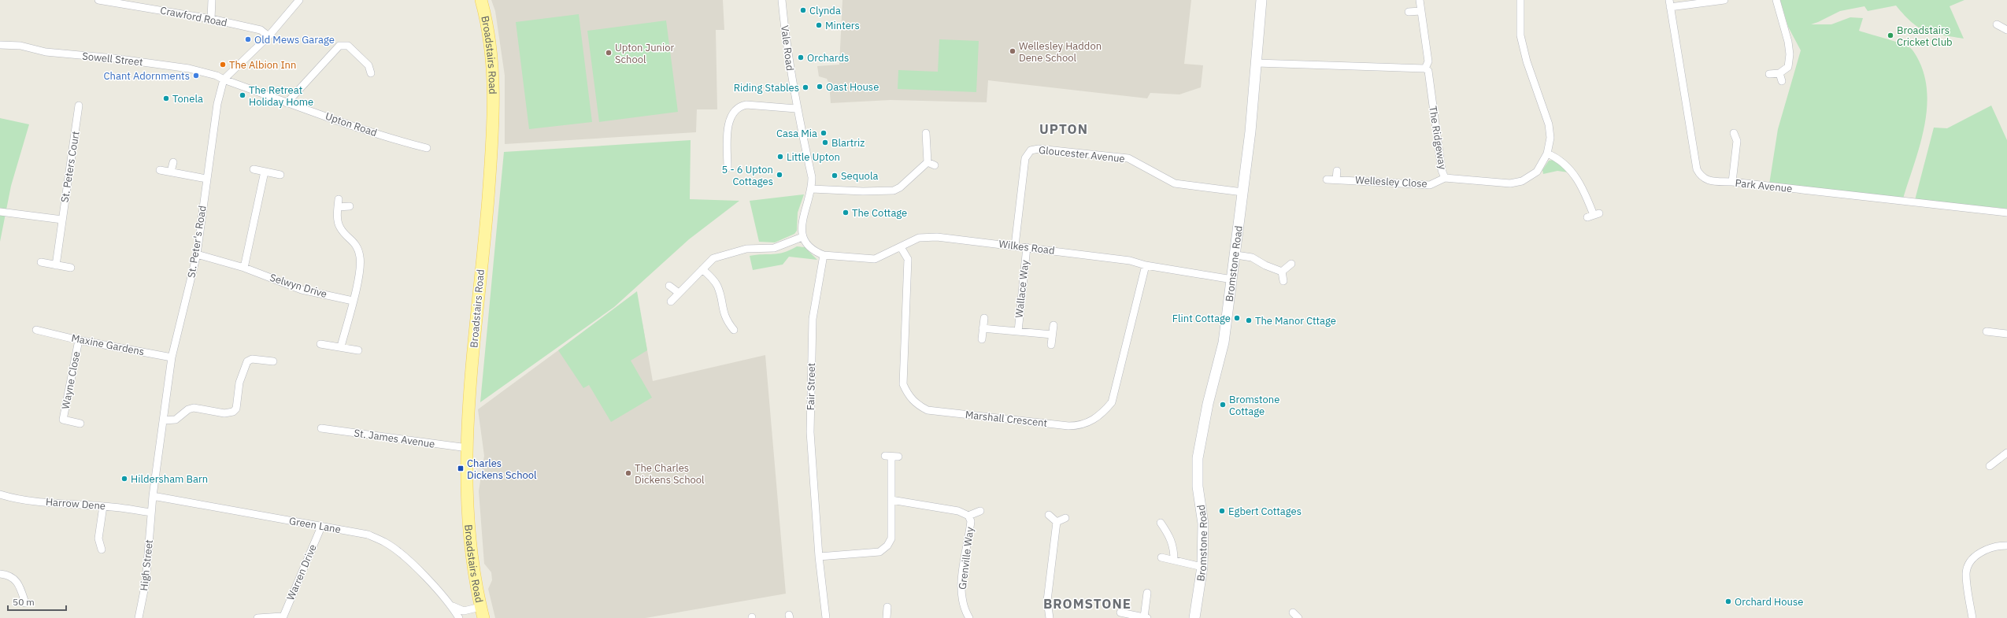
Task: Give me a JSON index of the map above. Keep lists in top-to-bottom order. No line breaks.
{"streets":{"main road":["Broadstairs Road"],"street":["Crawford Road","Vale Road","Sowell Street","Upton Road","The Ridgeway","Gloucester Avenue","St. Peters Court","Wellesley Close","Park Avenue","St. Peter's Road","Wilkes Road","Bromstone Road","Selwyn Drive","Wallace Way","Maxine Gardens","Wayne Close","Fair Street","Marshall Crescent","St. James Avenue","Harrow Dene","Green Lane","Grenville Way","High Street","Warren Drive"]},"crossings":[["Broadstairs Road","St. James Avenue"],["Broadstairs Road","Green Lane"],["Sowell Street","Upton Road"],["Sowell Street","St. Peter's Road"],["Upton Road","St. Peter's Road"],["The Ridgeway","Wellesley Close"],["Gloucester Avenue","Wilkes Road"],["Gloucester Avenue","Bromstone Road"],["St. Peter's Road","Selwyn Drive"],["St. Peter's Road","Maxine Gardens"],["St. Peter's Road","Harrow Dene"],["St. Peter's Road","Green Lane"],["St. Peter's Road","High Street"],["Wilkes Road","Bromstone Road"],["Wilkes Road","Wallace Way"],["Wilkes Road","Fair Street"],["Wilkes Road","Marshall Crescent"],["Maxine Gardens","Wayne Close"],["Harrow Dene","High Street"],["Green Lane","Warren Drive"]],"districts":["UPTON","BROMSTONE"],"places":{"other":["Clynda","Minters","Broadstairs Cricket Club","Old Mews Garage","Wellesley Haddon Dene School","Upton Junior School","Orchards","The Albion Inn","Chant Adornments","Oast House","Riding Stables","The Retreat Holiday Home","Tonela","Casa Mia","Blartriz","Little Upton","5 - 6 Upton Cottages","Sequola","The Cottage","Flint Cottage","The Manor Cttage","Bromstone Cottage","The Charles Dickens School","Hildersham Barn","Egbert Cottages","Orchard House"],"transit":["Charles Dickens School"]},"scale_bar":"50 m"}
